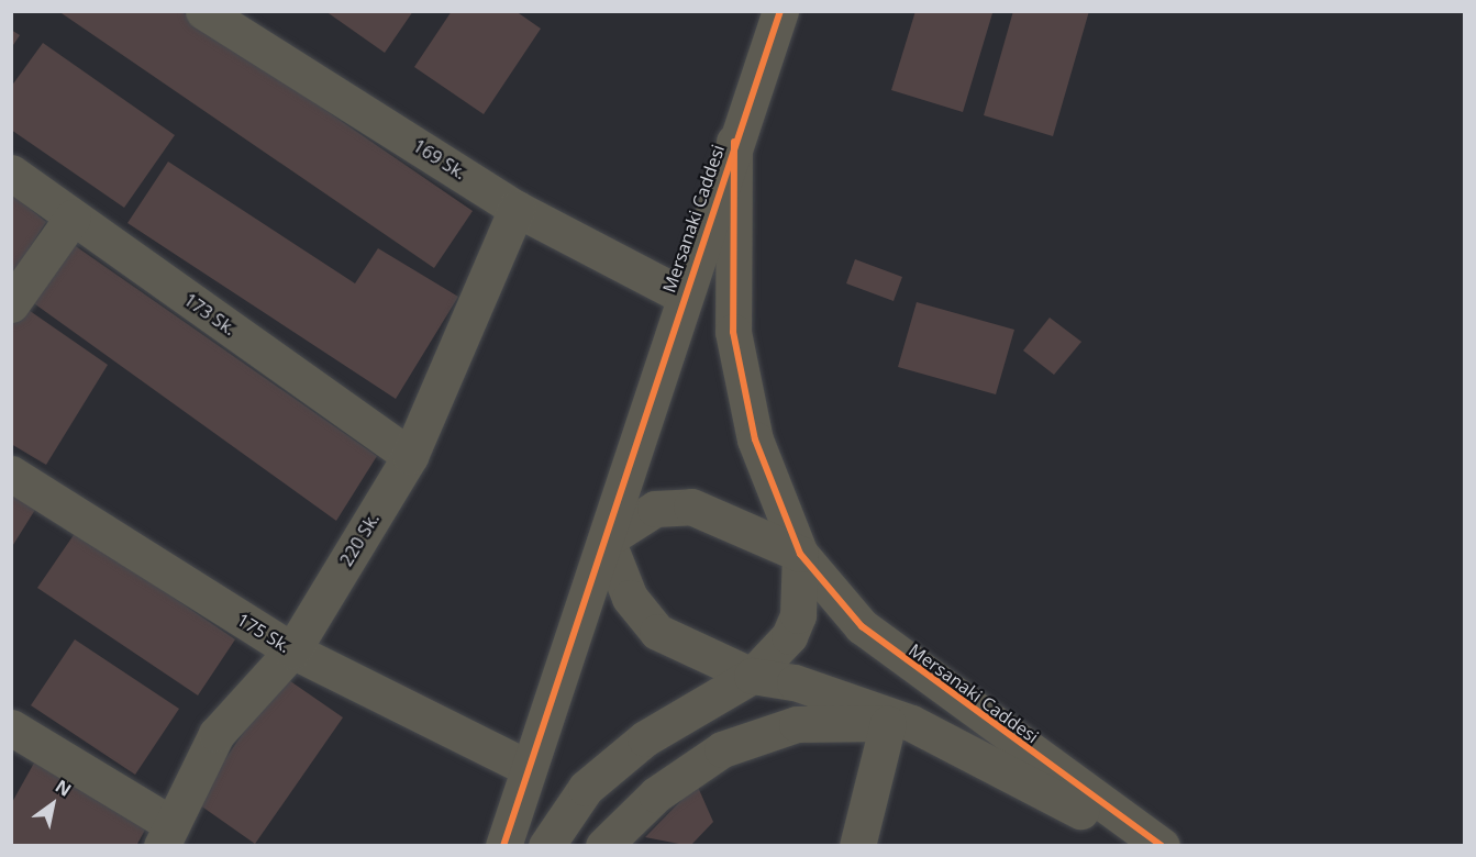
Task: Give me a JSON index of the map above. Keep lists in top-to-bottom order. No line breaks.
{"streets":{"street":["169 Sk.","Mersanaki Caddesi","173 Sk.","220 Sk.","175 Sk."]},"crossings":[["169 Sk.","Mersanaki Caddesi"],["169 Sk.","220 Sk."],["Mersanaki Caddesi","175 Sk."],["173 Sk.","220 Sk."],["220 Sk.","175 Sk."]],"north":"top right"}
